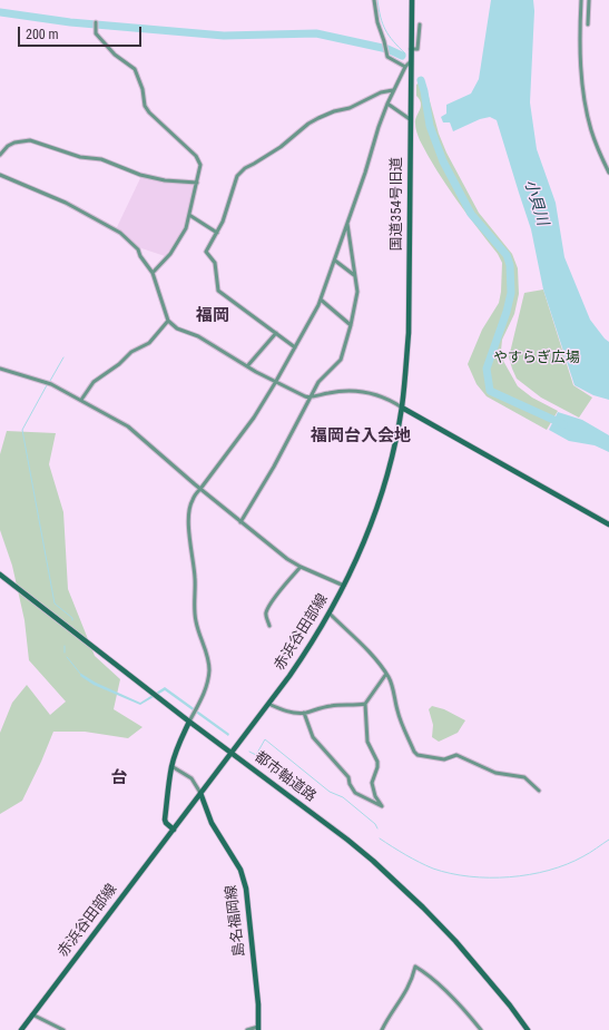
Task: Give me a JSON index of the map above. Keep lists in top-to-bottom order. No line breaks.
{"streets":{"main road":["国道354号旧道","赤浜谷田部線","都市軸道路","島名福岡線"]},"crossings":[["国道354号旧道","赤浜谷田部線"],["赤浜谷田部線","都市軸道路"],["赤浜谷田部線","島名福岡線"]],"districts":["福岡","福岡台入会地","台"],"water":["小貝川"],"parks":["やすらぎ広場"],"scale_bar":"200 m"}
